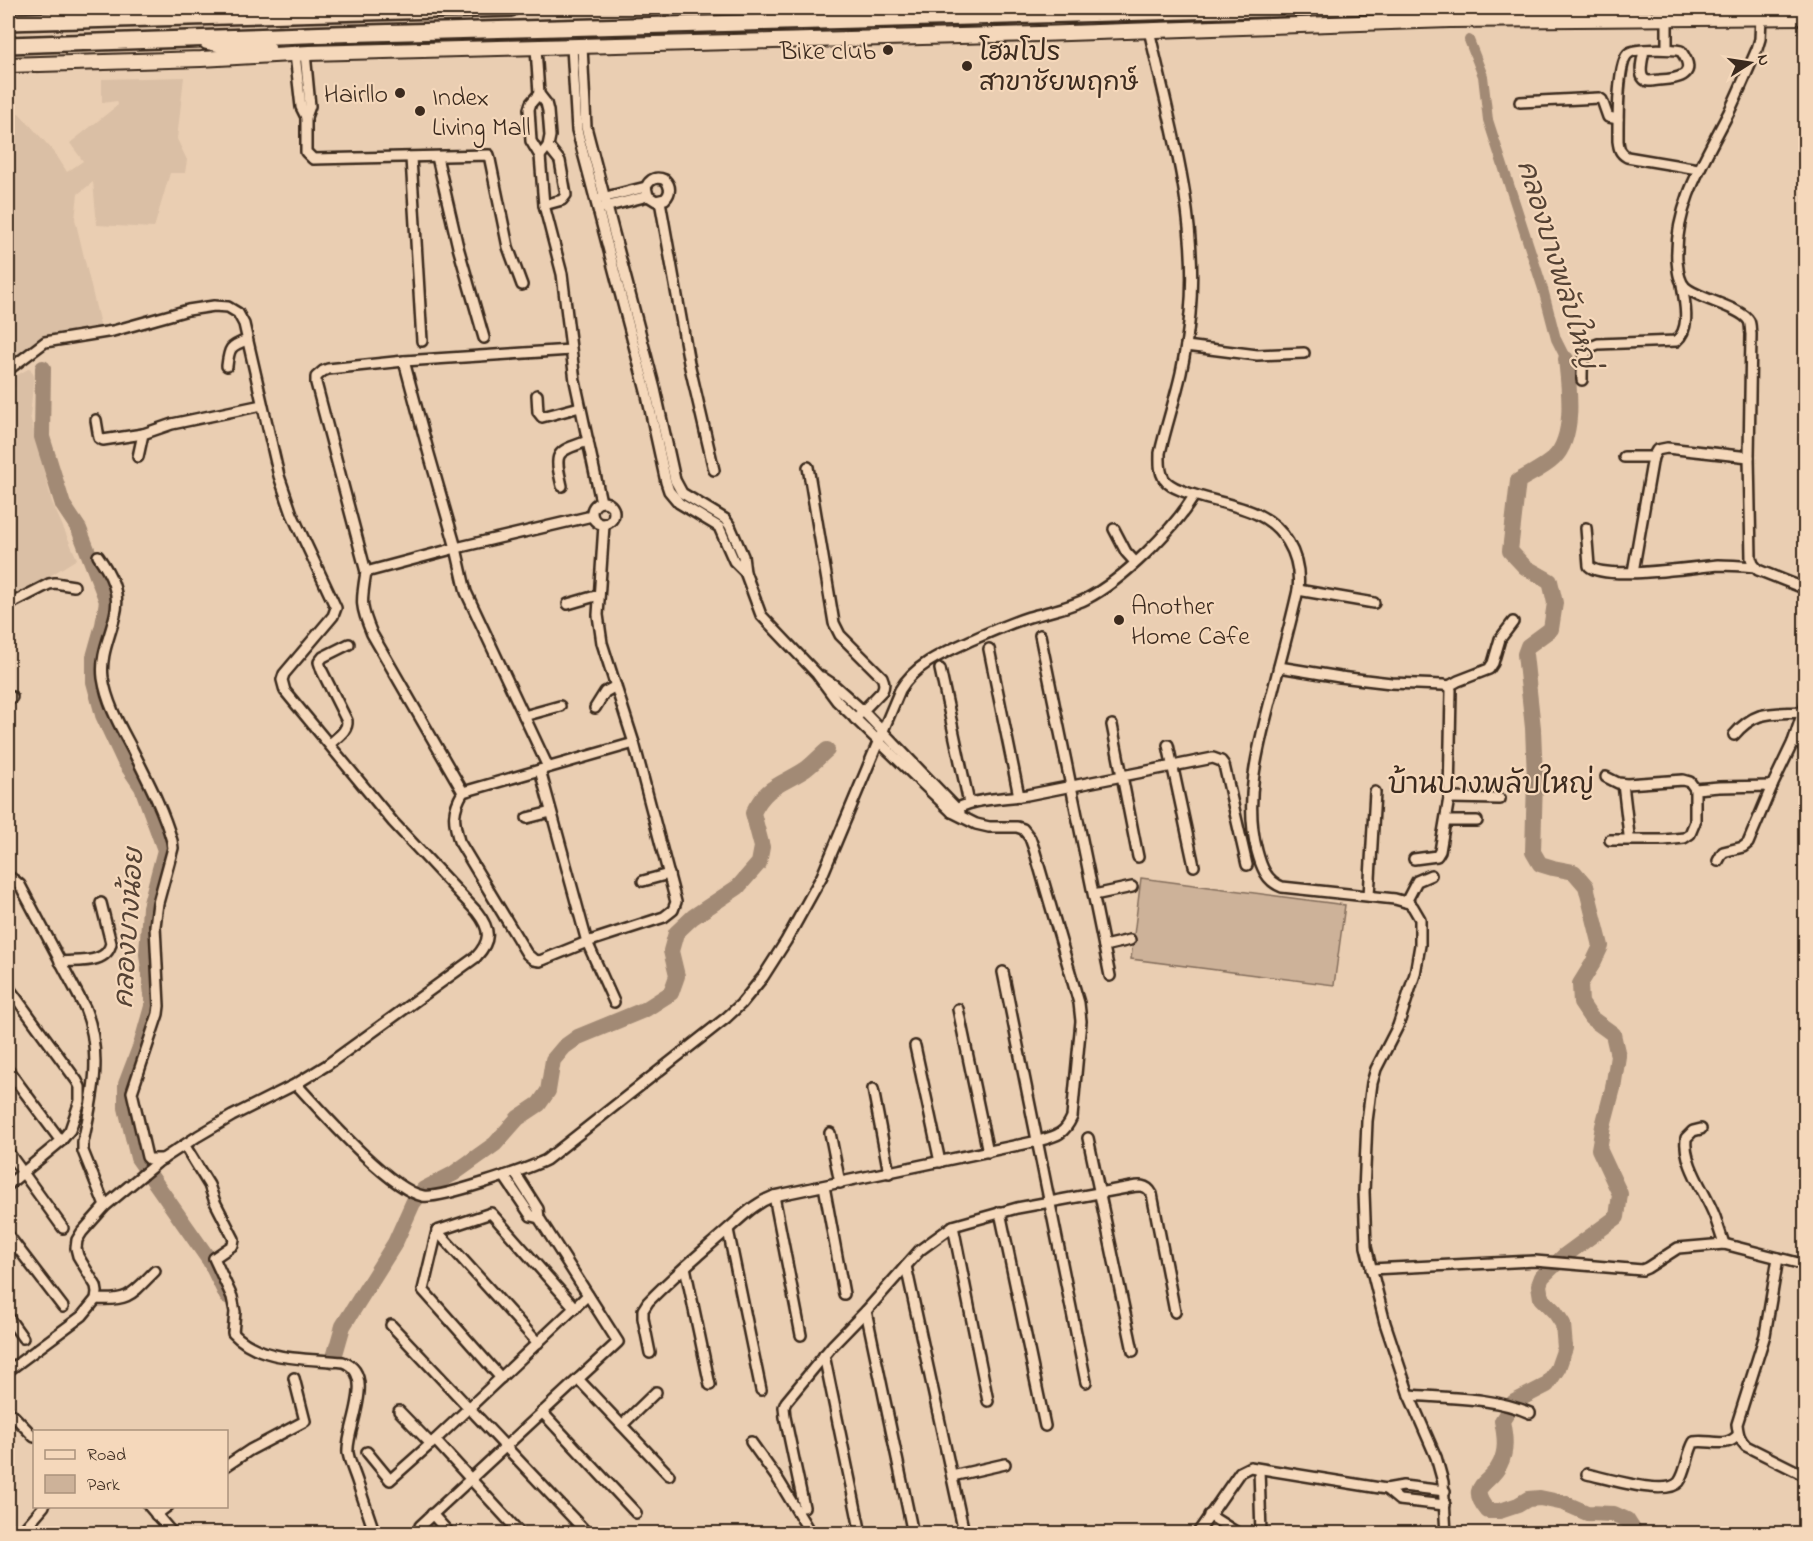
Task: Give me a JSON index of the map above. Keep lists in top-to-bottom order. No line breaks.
{"districts":["บ้านบางพลับใหญ่"],"water":["คลองบางพลับใหญ่","คลองบางน้อย"],"places":["Bike club","โฮมโปร สาขาชัยพฤกษ์","Hairllo","Index Living Mall","Another Home Cafe"],"legend":["Road","Park"],"north":"right"}
